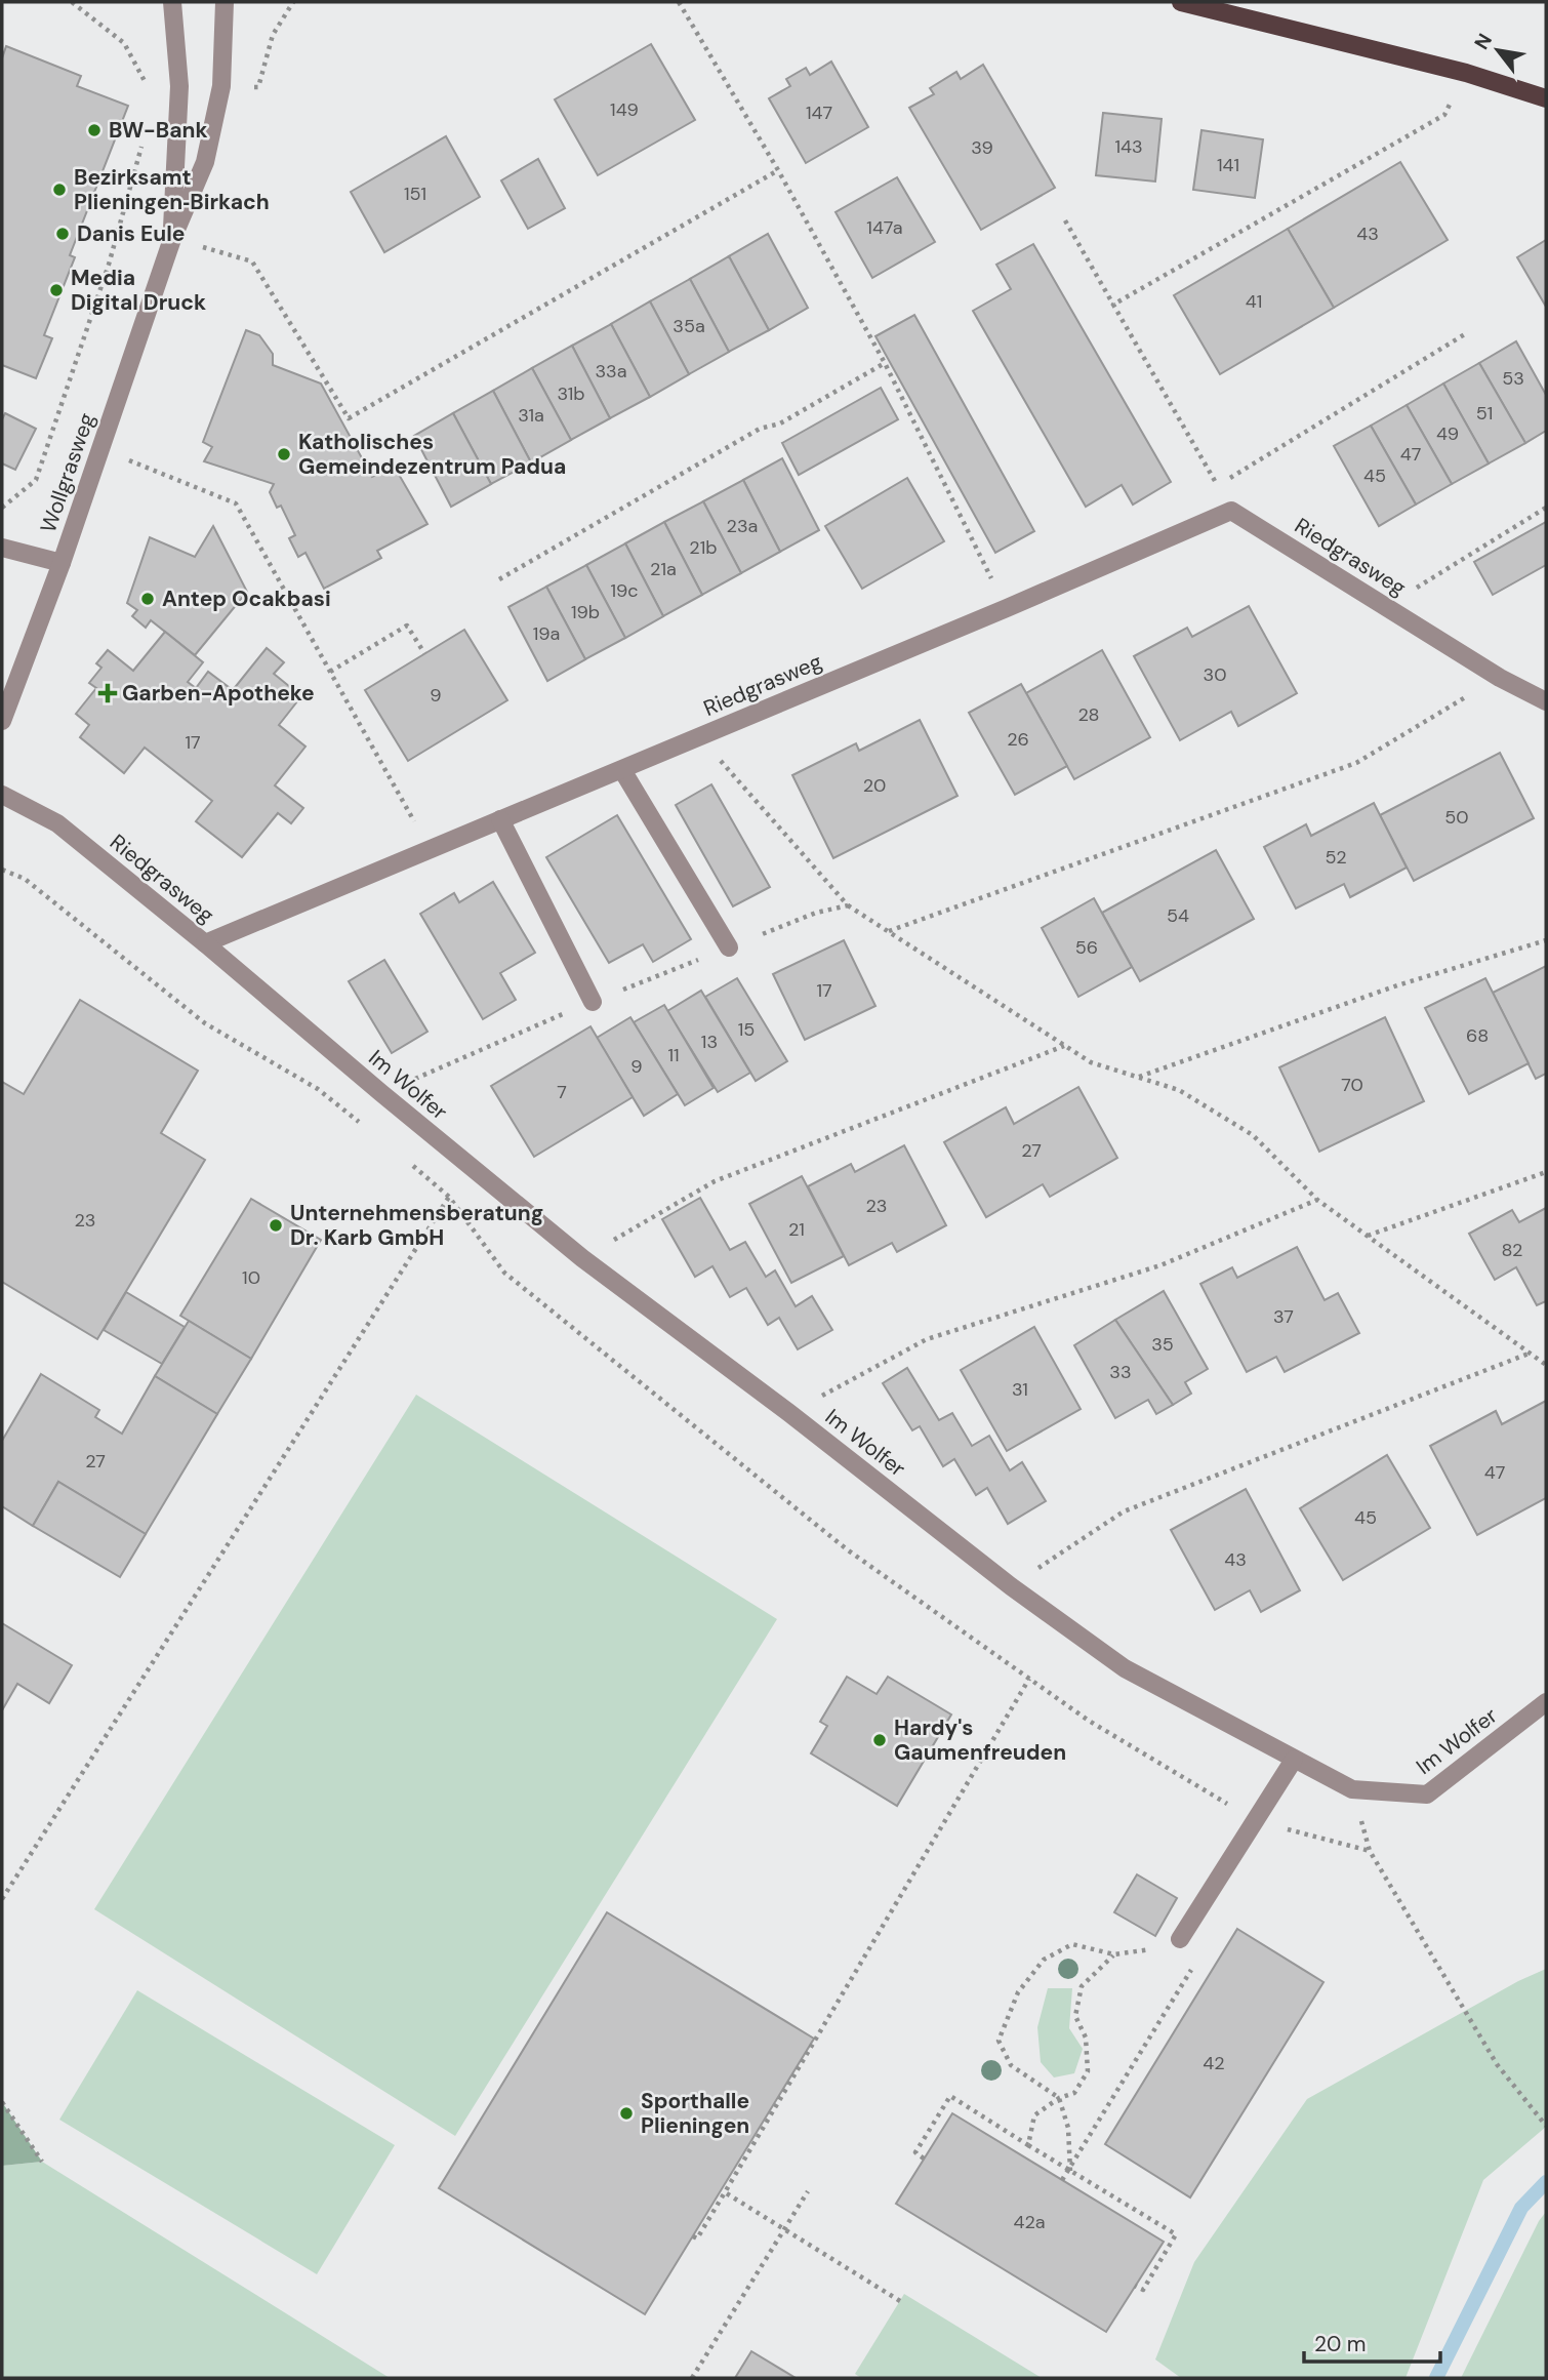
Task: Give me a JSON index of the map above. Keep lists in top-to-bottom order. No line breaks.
{"streets":{"street":["Wollgrasweg","Riedgrasweg","Im Wolfer"]},"crossings":[["Riedgrasweg","Im Wolfer"]],"places":{"other":["BW-Bank","Bezirksamt Plieningen‐Birkach","Danis Eule","Media Digital Druck","Katholisches Gemeindezentrum Padua","Antep Ocakbasi","Unternehmensberatung Dr. Karb GmbH","Hardy's Gaumenfreuden","Sporthalle Plieningen"],"health":["Garben-Apotheke"]},"house_numbers":["149","147","143","39","141","151","147a","43","41","35a","33a","53","31b","51","31a","49","47","45","23a","21b","21a","19c","19b","19a","30","9","28","26","17","20","50","52","54","56","17","15","68","13","11","9","70","7","27","23","23","21","82","10","37","35","33","31","27","47","45","43","42","42a"],"scale_bar":"20 m","north":"top left"}
